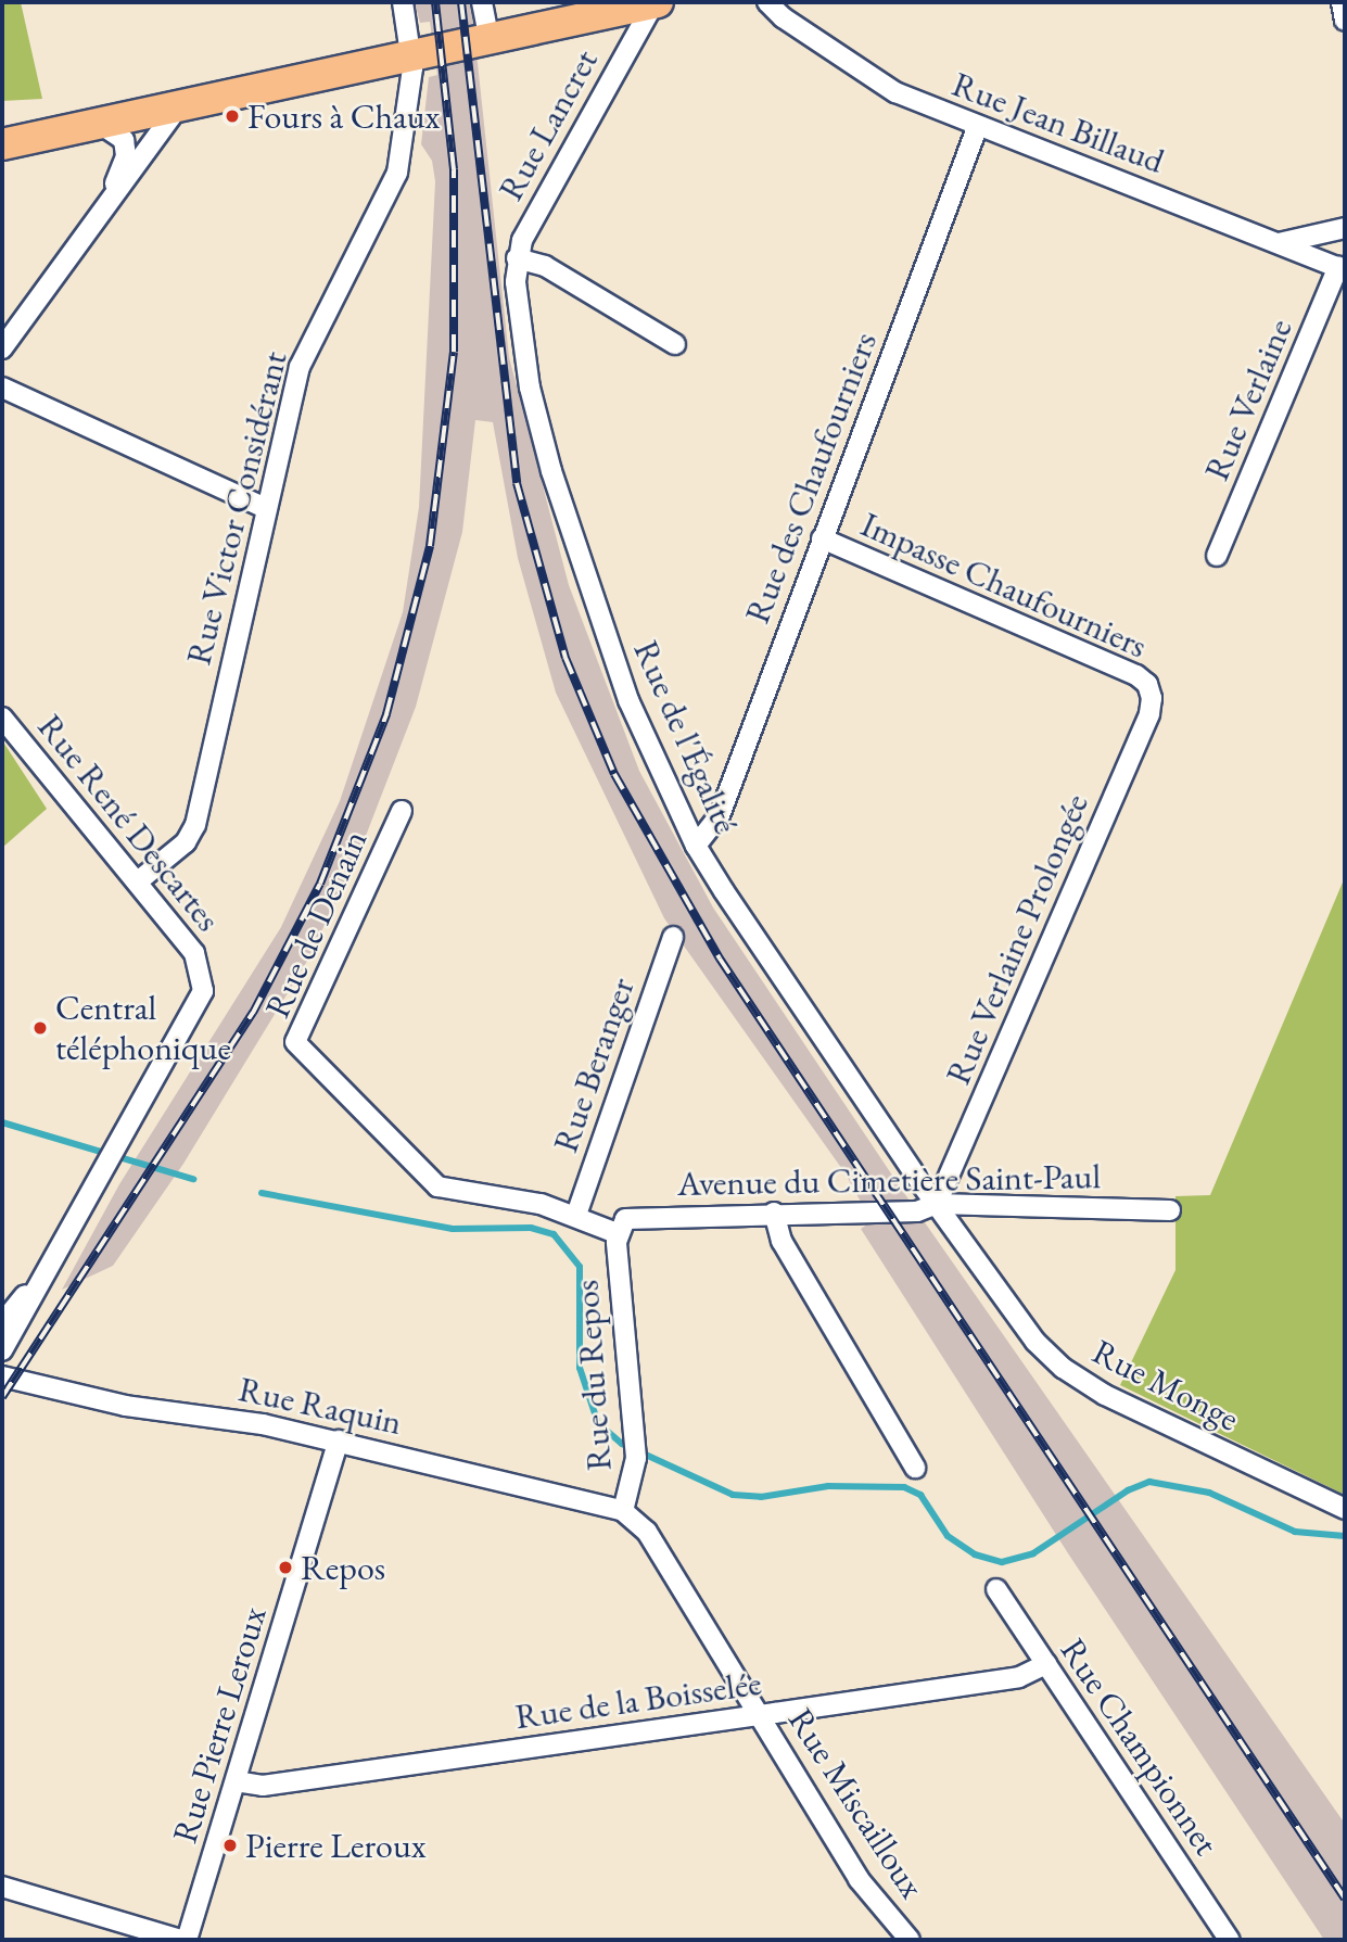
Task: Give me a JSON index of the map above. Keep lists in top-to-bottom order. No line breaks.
{"streets":{"street":["Rue Jean Billaud","Rue Lancret","Rue Verlaine","Rue des Chaufourniers","Rue Victor Considérant","Impasse Chaufourniers","Rue de l'Égalité","Rue René Descartes","Rue de Denain","Rue Verlaine Prolongée","Rue Beranger","Avenue du Cimetière Saint-Paul","Rue du Repos","Rue Monge","Rue Raquin","Rue de la Boisselée","Rue Pierre Leroux","Rue Championnet","Rue Miscailloux"]},"crossings":[["Rue Jean Billaud","Rue Verlaine"],["Rue Jean Billaud","Rue des Chaufourniers"],["Rue Lancret","Rue de l'Égalité"],["Rue des Chaufourniers","Impasse Chaufourniers"],["Rue des Chaufourniers","Rue de l'Égalité"],["Rue Victor Considérant","Rue René Descartes"],["Impasse Chaufourniers","Rue Verlaine Prolongée"],["Rue de l'Égalité","Rue Verlaine Prolongée"],["Rue de l'Égalité","Avenue du Cimetière Saint-Paul"],["Rue de l'Égalité","Rue Monge"],["Rue de Denain","Rue Beranger"],["Rue de Denain","Avenue du Cimetière Saint-Paul"],["Rue de Denain","Rue du Repos"],["Rue Verlaine Prolongée","Avenue du Cimetière Saint-Paul"],["Rue Verlaine Prolongée","Rue Monge"],["Avenue du Cimetière Saint-Paul","Rue du Repos"],["Avenue du Cimetière Saint-Paul","Rue Monge"],["Rue du Repos","Rue Raquin"],["Rue du Repos","Rue Miscailloux"],["Rue Raquin","Rue Pierre Leroux"],["Rue Raquin","Rue Miscailloux"],["Rue de la Boisselée","Rue Pierre Leroux"],["Rue de la Boisselée","Rue Championnet"],["Rue de la Boisselée","Rue Miscailloux"]],"places":["Fours à Chaux","Central téléphonique","Repos","Pierre Leroux"]}
